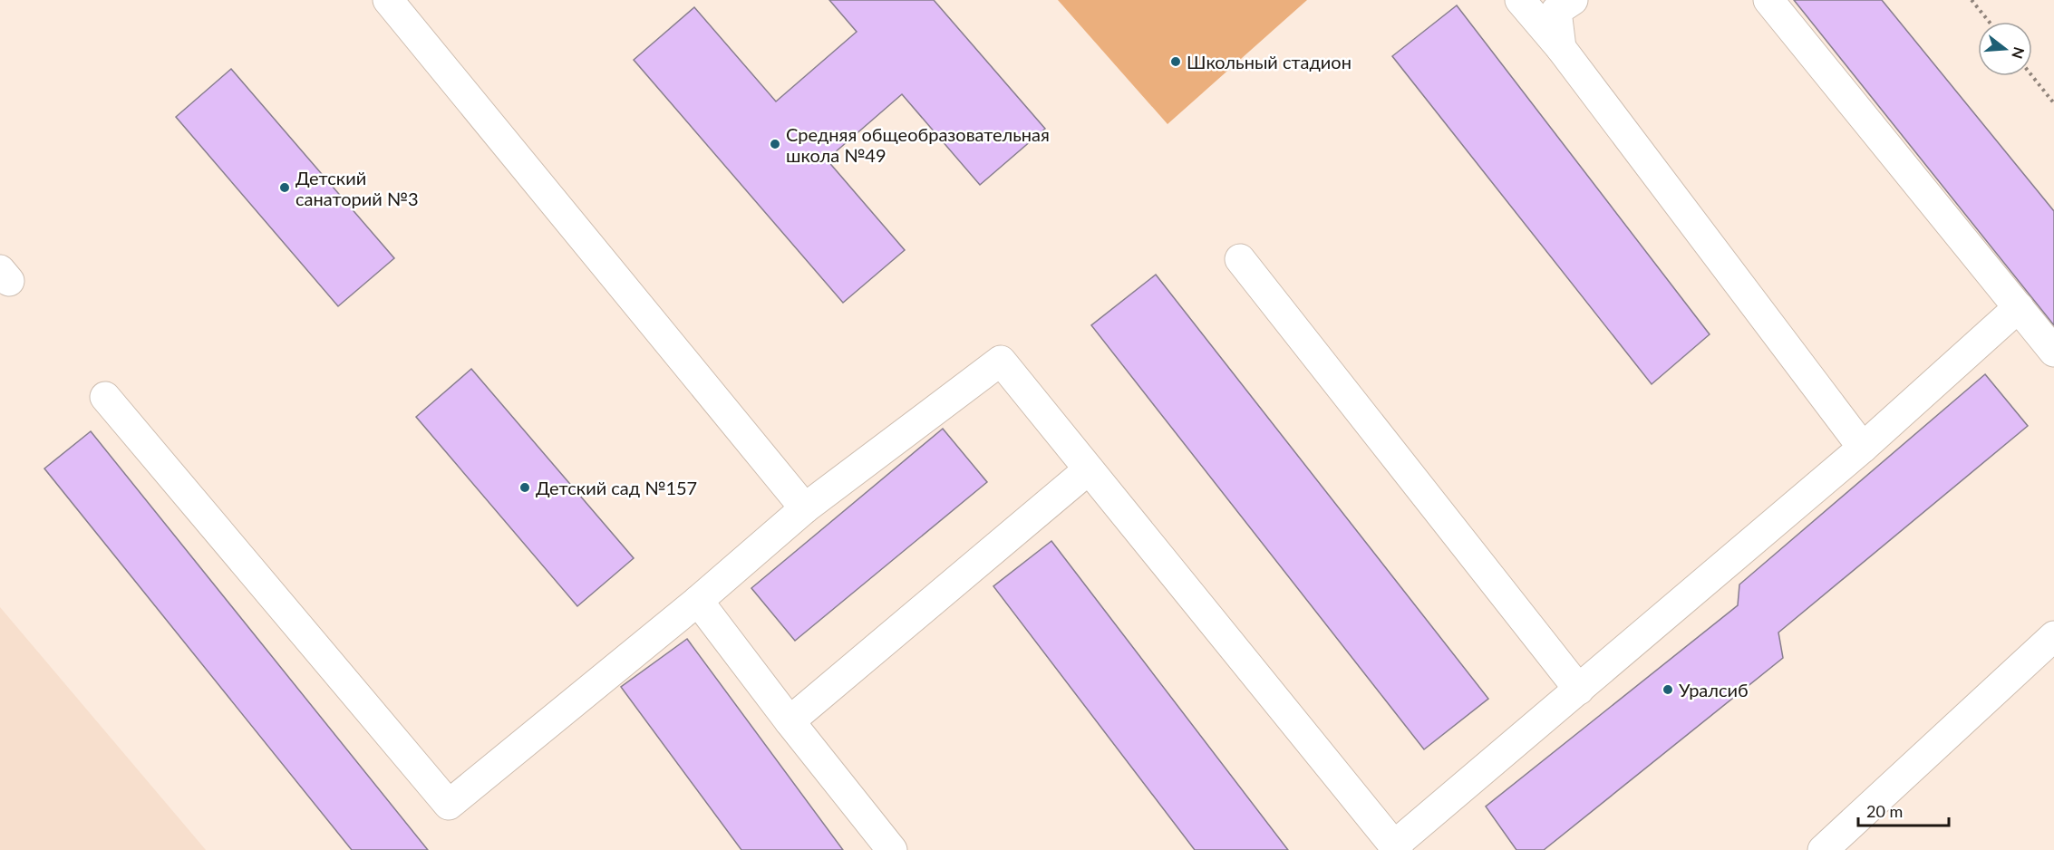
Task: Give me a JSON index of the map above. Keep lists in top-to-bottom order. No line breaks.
{"places":["Школьный стадион","Средняя общеобразовательная школа №49","Детский санаторий №3","Детский сад №157","Уралсиб"],"scale_bar":"20 m","north":"right"}
